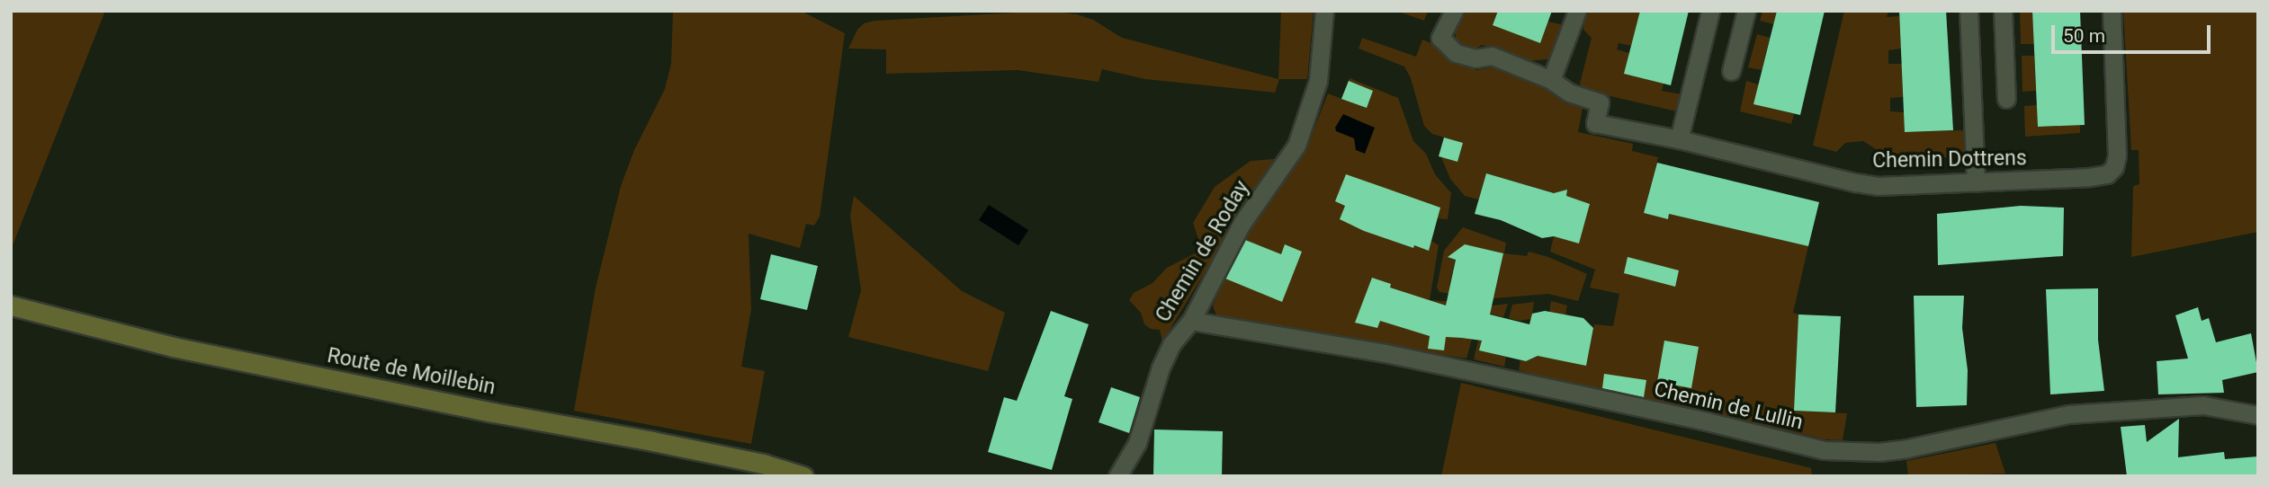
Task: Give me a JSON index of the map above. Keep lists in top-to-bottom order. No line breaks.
{"streets":{"street":["Chemin Dottrens","Chemin de Roday","Route de Moillebin","Chemin de Lullin"]},"crossings":[["Chemin de Roday","Chemin de Lullin"]],"scale_bar":"50 m"}
